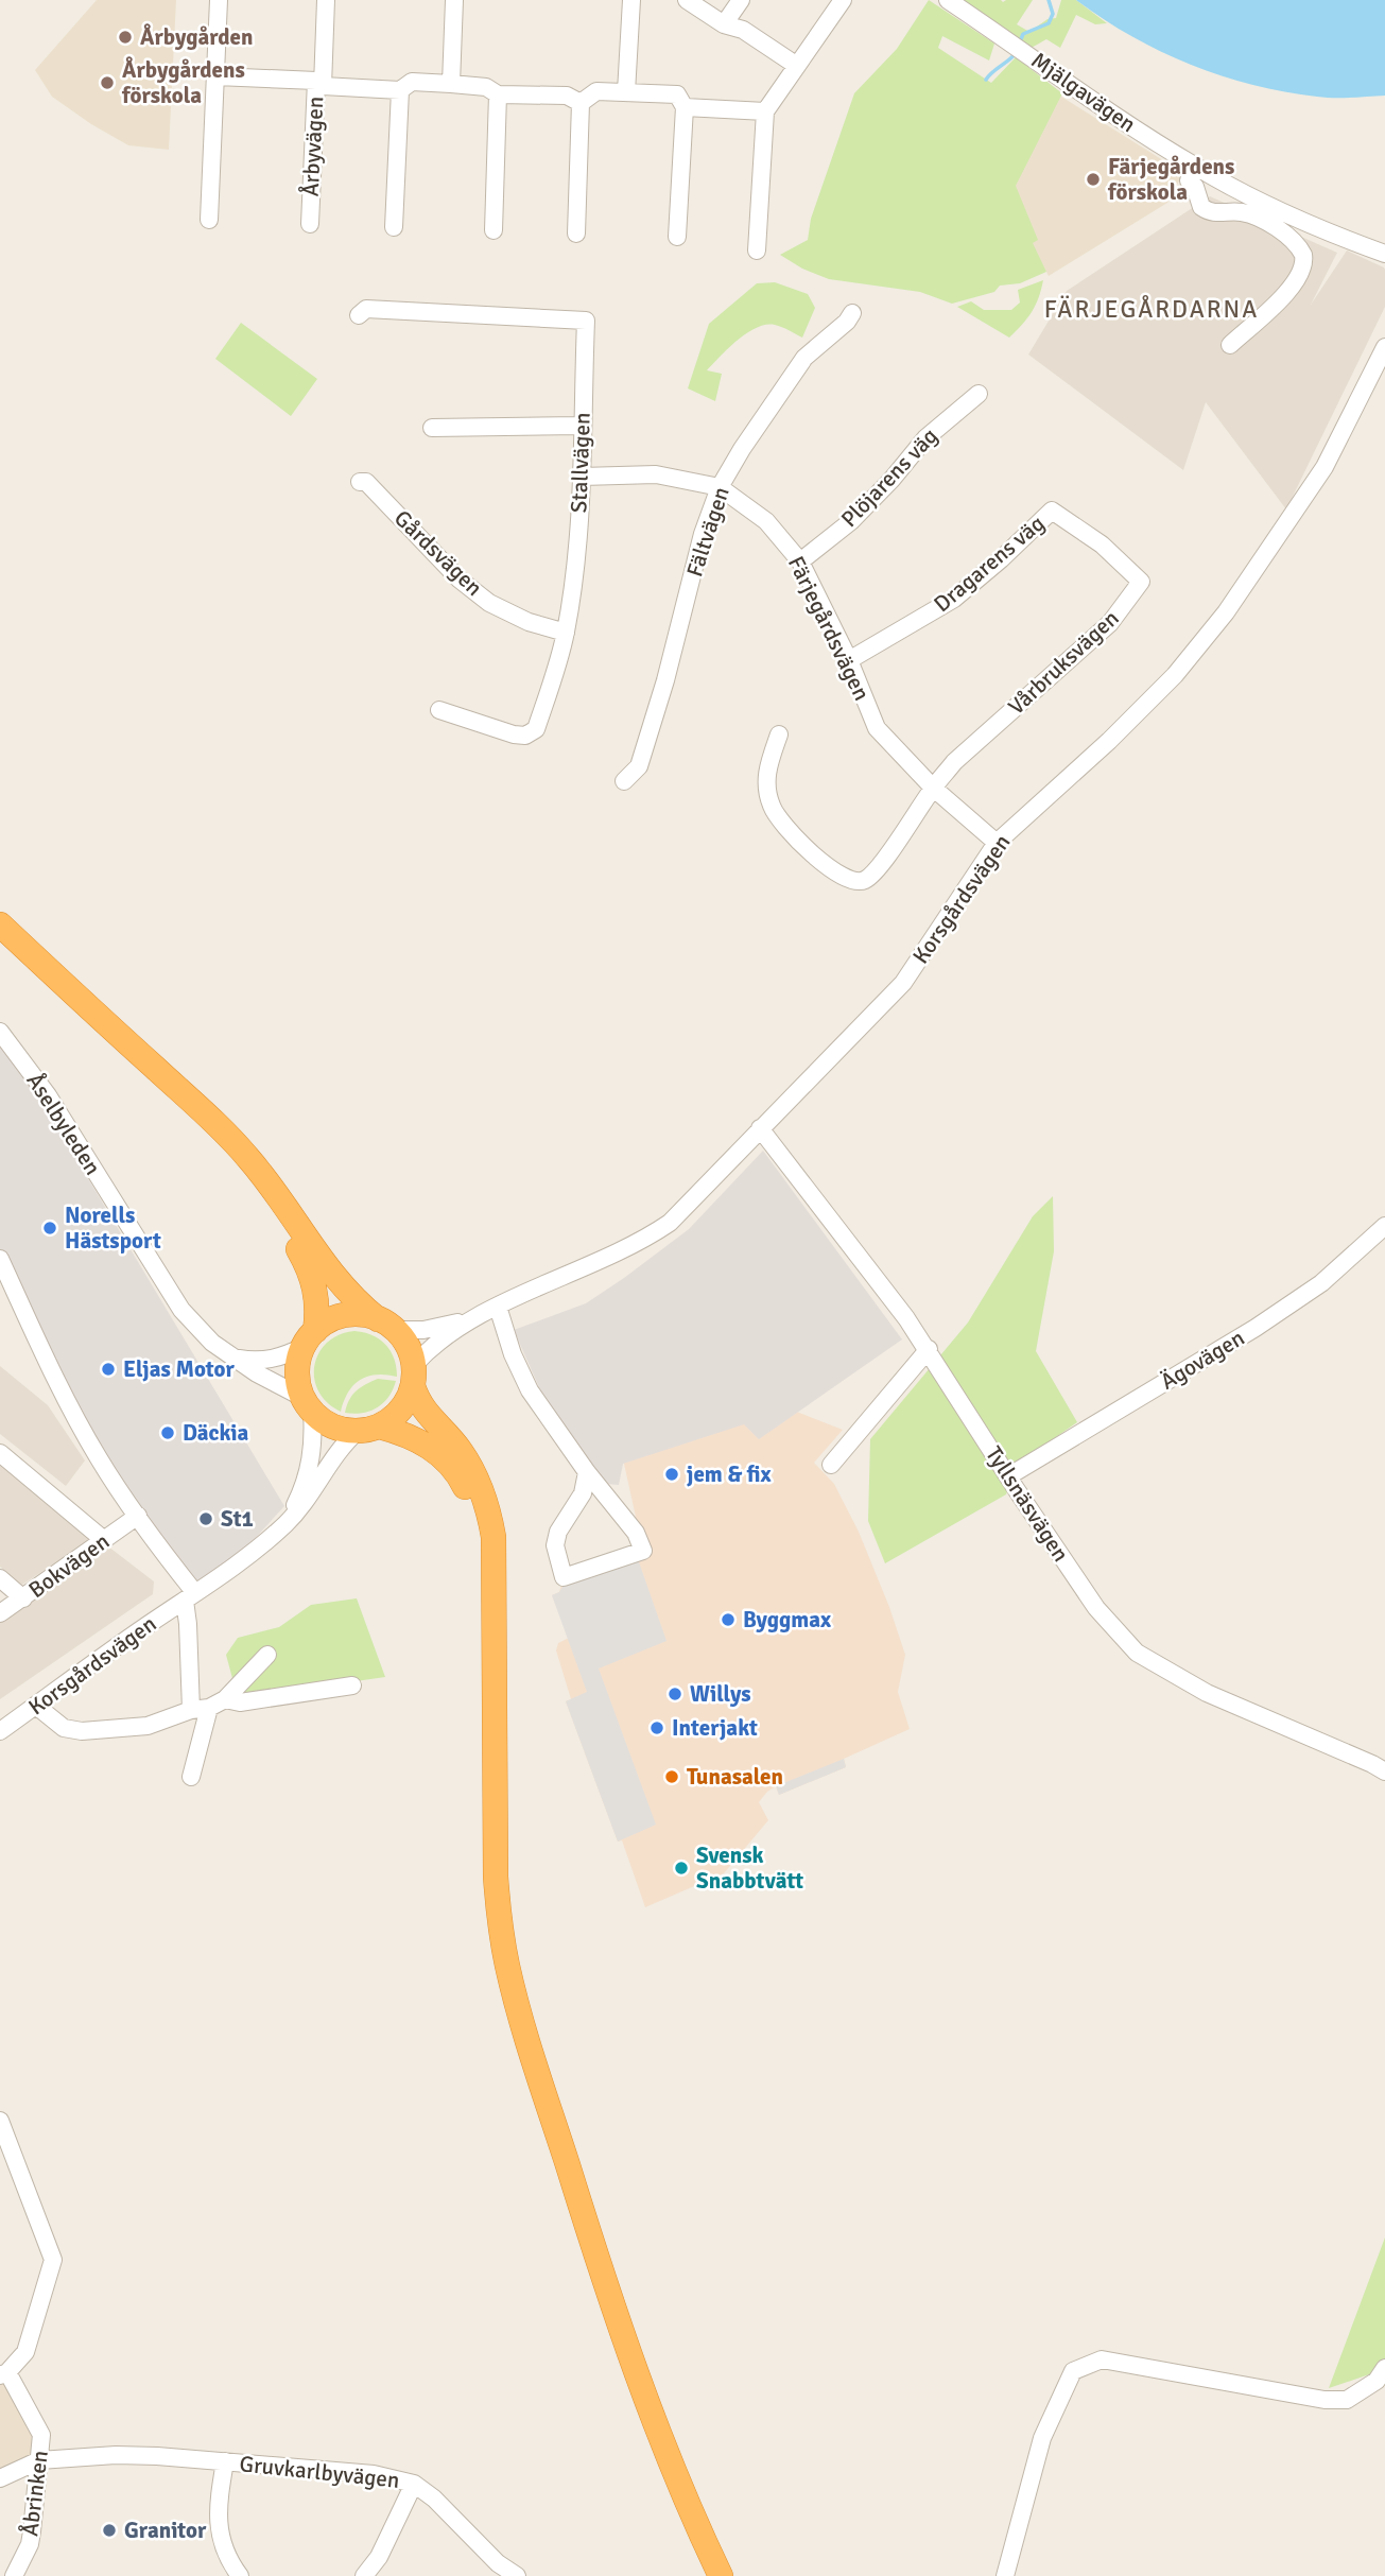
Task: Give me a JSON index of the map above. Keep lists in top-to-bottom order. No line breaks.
{"streets":{"street":["Mjälgavägen","Årbyvägen","Stallvägen","Plöjarens väg","Fältvägen","Gårdsvägen","Dragarens väg","Färjegårdsvägen","Vårbruksvägen","Korsgårdsvägen","Åselbyleden","Ägovägen","Tyllsnäsvägen","Bokvägen","Gruvkarlbyvägen","Åbrinken"]},"crossings":[["Stallvägen","Gårdsvägen"],["Stallvägen","Färjegårdsvägen"],["Plöjarens väg","Färjegårdsvägen"],["Fältvägen","Färjegårdsvägen"],["Dragarens väg","Färjegårdsvägen"],["Dragarens väg","Vårbruksvägen"],["Färjegårdsvägen","Vårbruksvägen"],["Färjegårdsvägen","Korsgårdsvägen"],["Korsgårdsvägen","Åselbyleden"],["Korsgårdsvägen","Tyllsnäsvägen"],["Ägovägen","Tyllsnäsvägen"],["Gruvkarlbyvägen","Åbrinken"]],"districts":["FÄRJEGÅRDARNA"],"places":["Årbygården","Årbygårdens förskola","Färjegårdens förskola","Norells Hästsport","Eljas Motor","Däckia","jem & fix","St1","Byggmax","Willys","Interjakt","Tunasalen","Svensk Snabbtvätt","Granitor"]}
